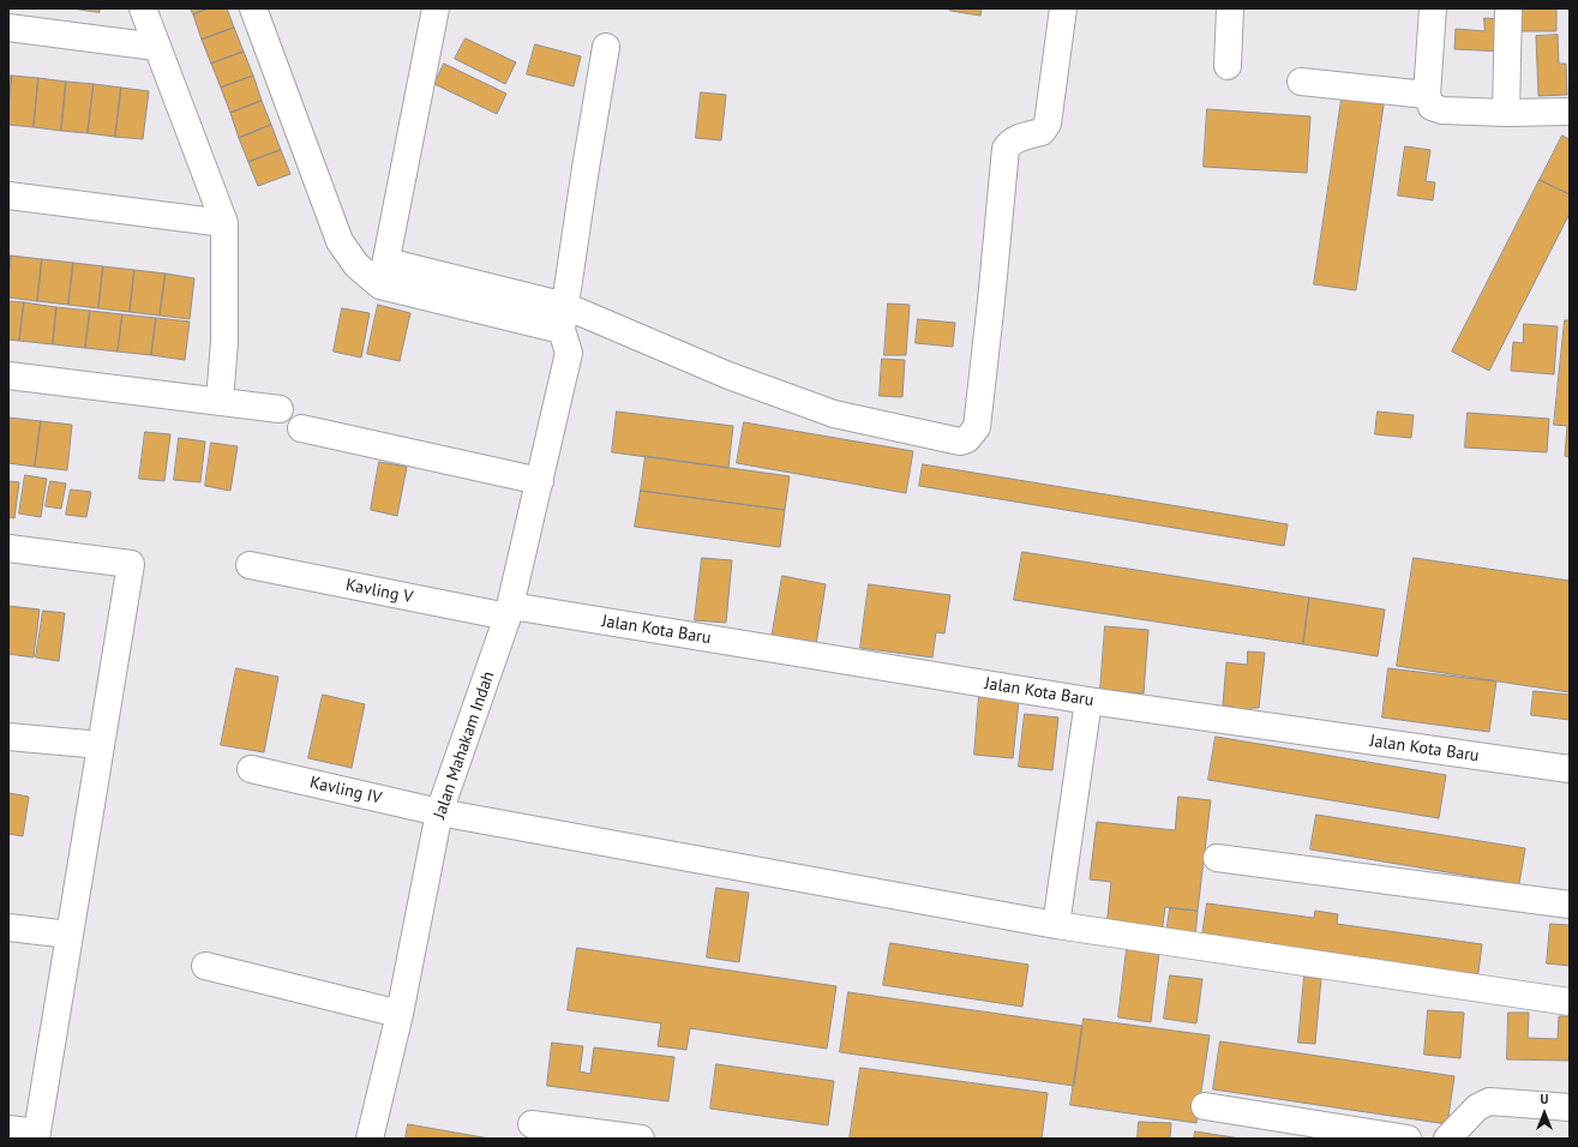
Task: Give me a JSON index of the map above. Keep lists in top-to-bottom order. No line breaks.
{"streets":{"street":["Kavling V","Jalan Kota Baru","Jalan Mahakam Indah","Kavling IV"]},"crossings":[["Kavling V","Jalan Kota Baru"],["Kavling V","Jalan Mahakam Indah"],["Jalan Kota Baru","Jalan Mahakam Indah"],["Jalan Mahakam Indah","Kavling IV"]],"north":"top"}
